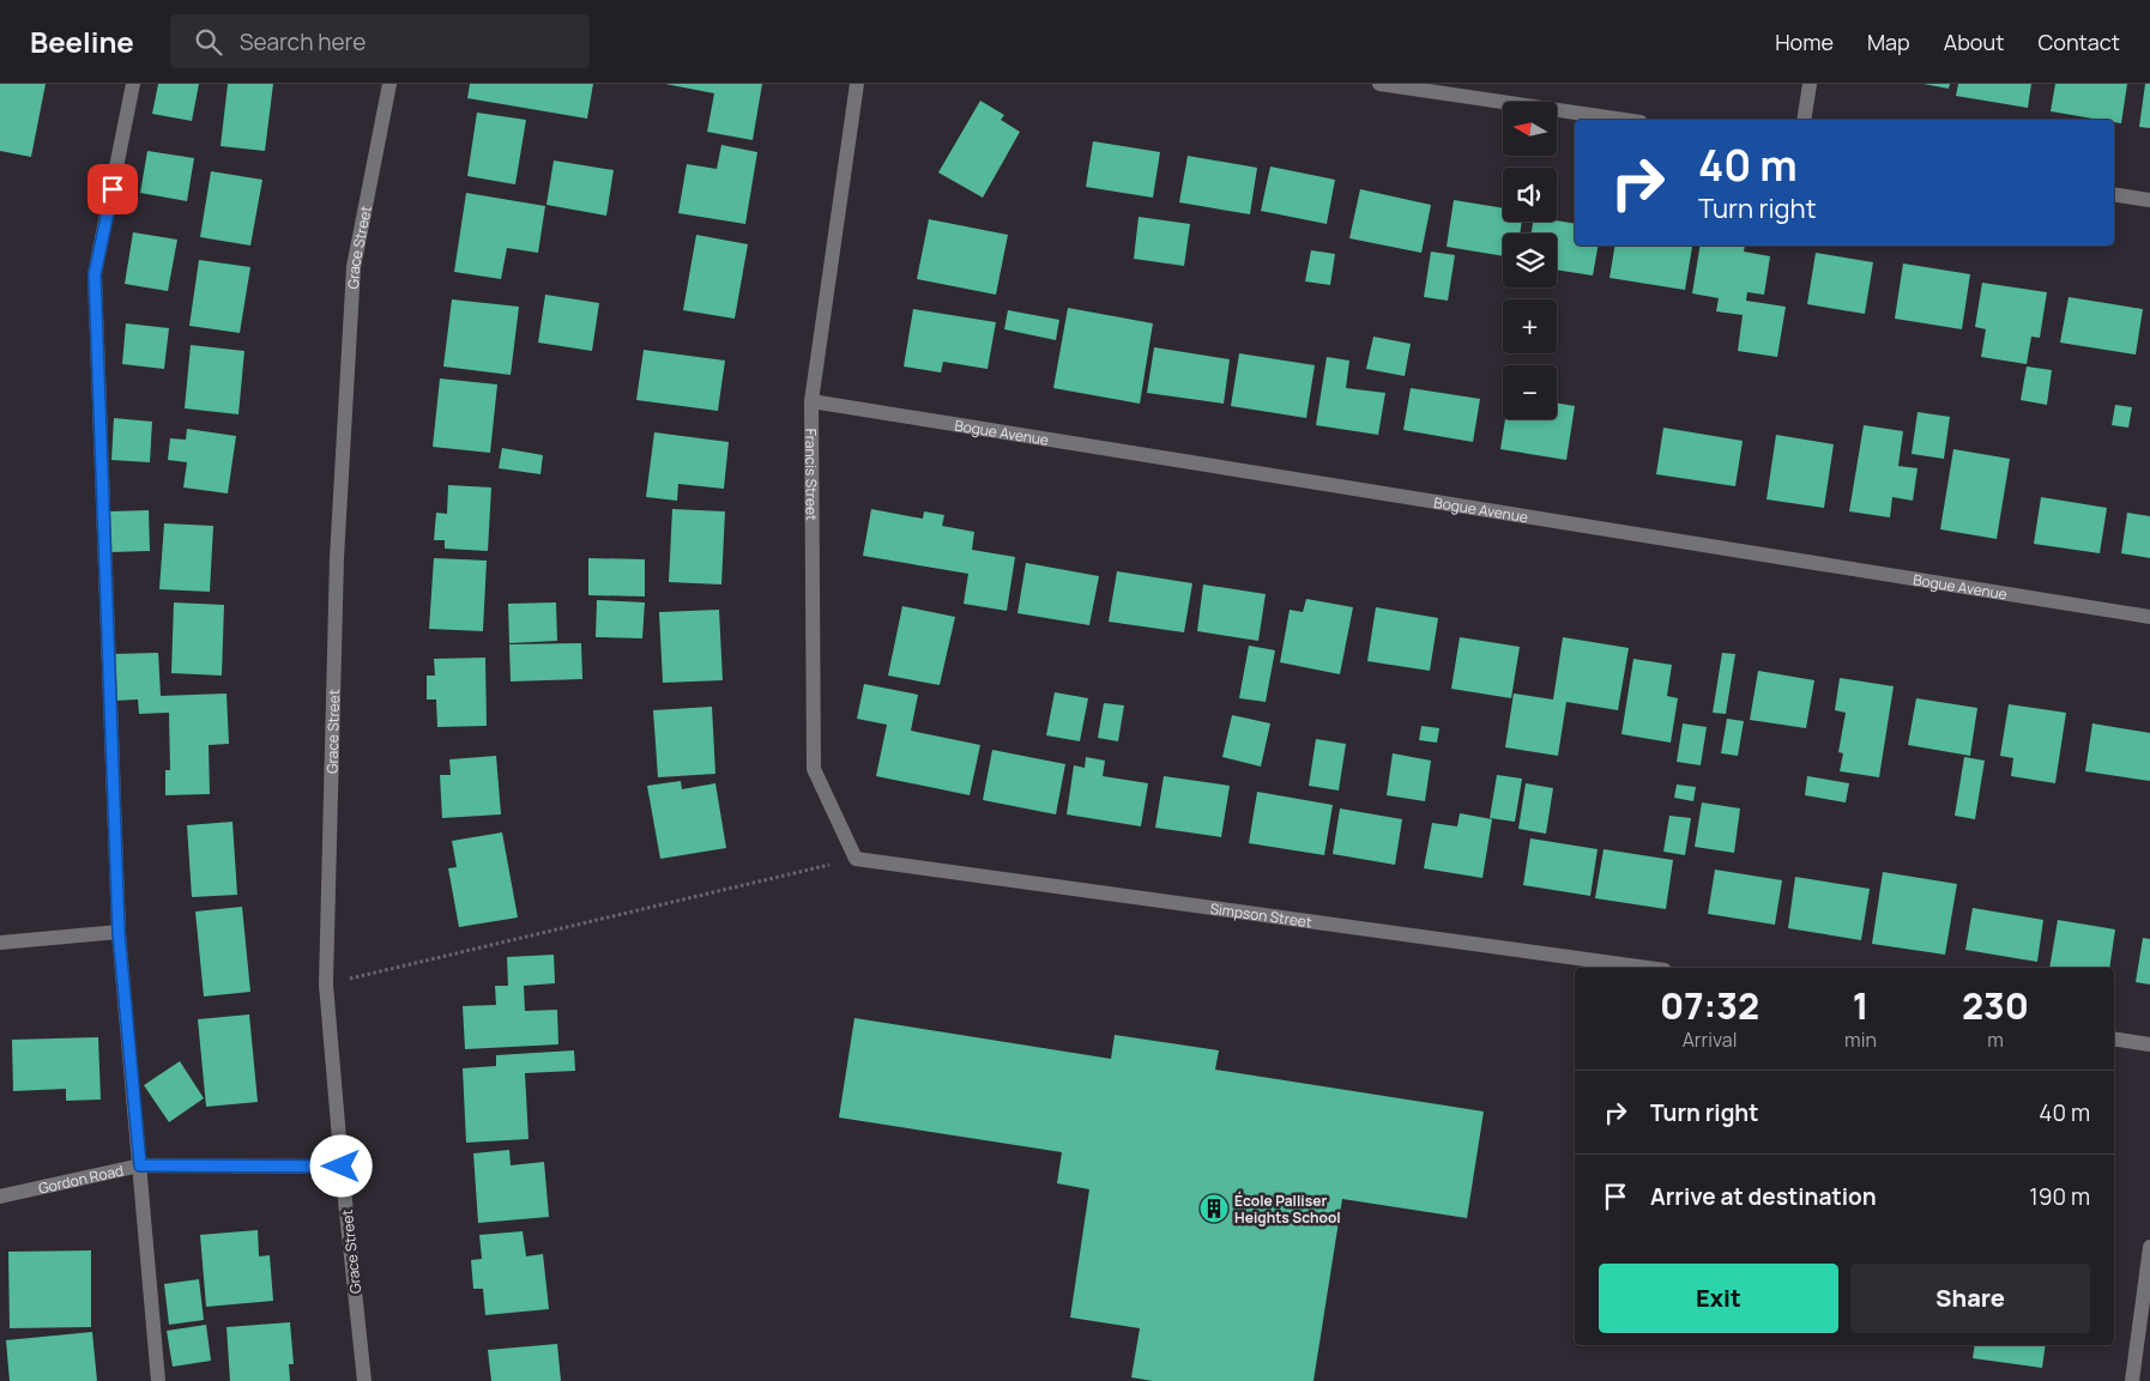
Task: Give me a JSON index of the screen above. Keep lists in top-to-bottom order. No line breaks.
{"streets":{"street":["Grace Street","Bogue Avenue","Francis Street","Simpson Street","Gordon Road"]},"crossings":[["Grace Street","Gordon Road"],["Bogue Avenue","Francis Street"],["Francis Street","Simpson Street"]],"places":{"building":["École Palliser Heights School"]},"north":"left","page":{"header":"Beeline","search":"Search here","nav":["Home","Map","About","Contact"],"map_buttons":["+","−"],"turn":["40 m","Turn right"],"eta":["07:32","Arrival","1","min","230","m"],"list":[{"name":"Turn right","value":"40 m"},{"name":"Arrive at destination","value":"190 m"}],"buttons":["Exit","Share"]}}
